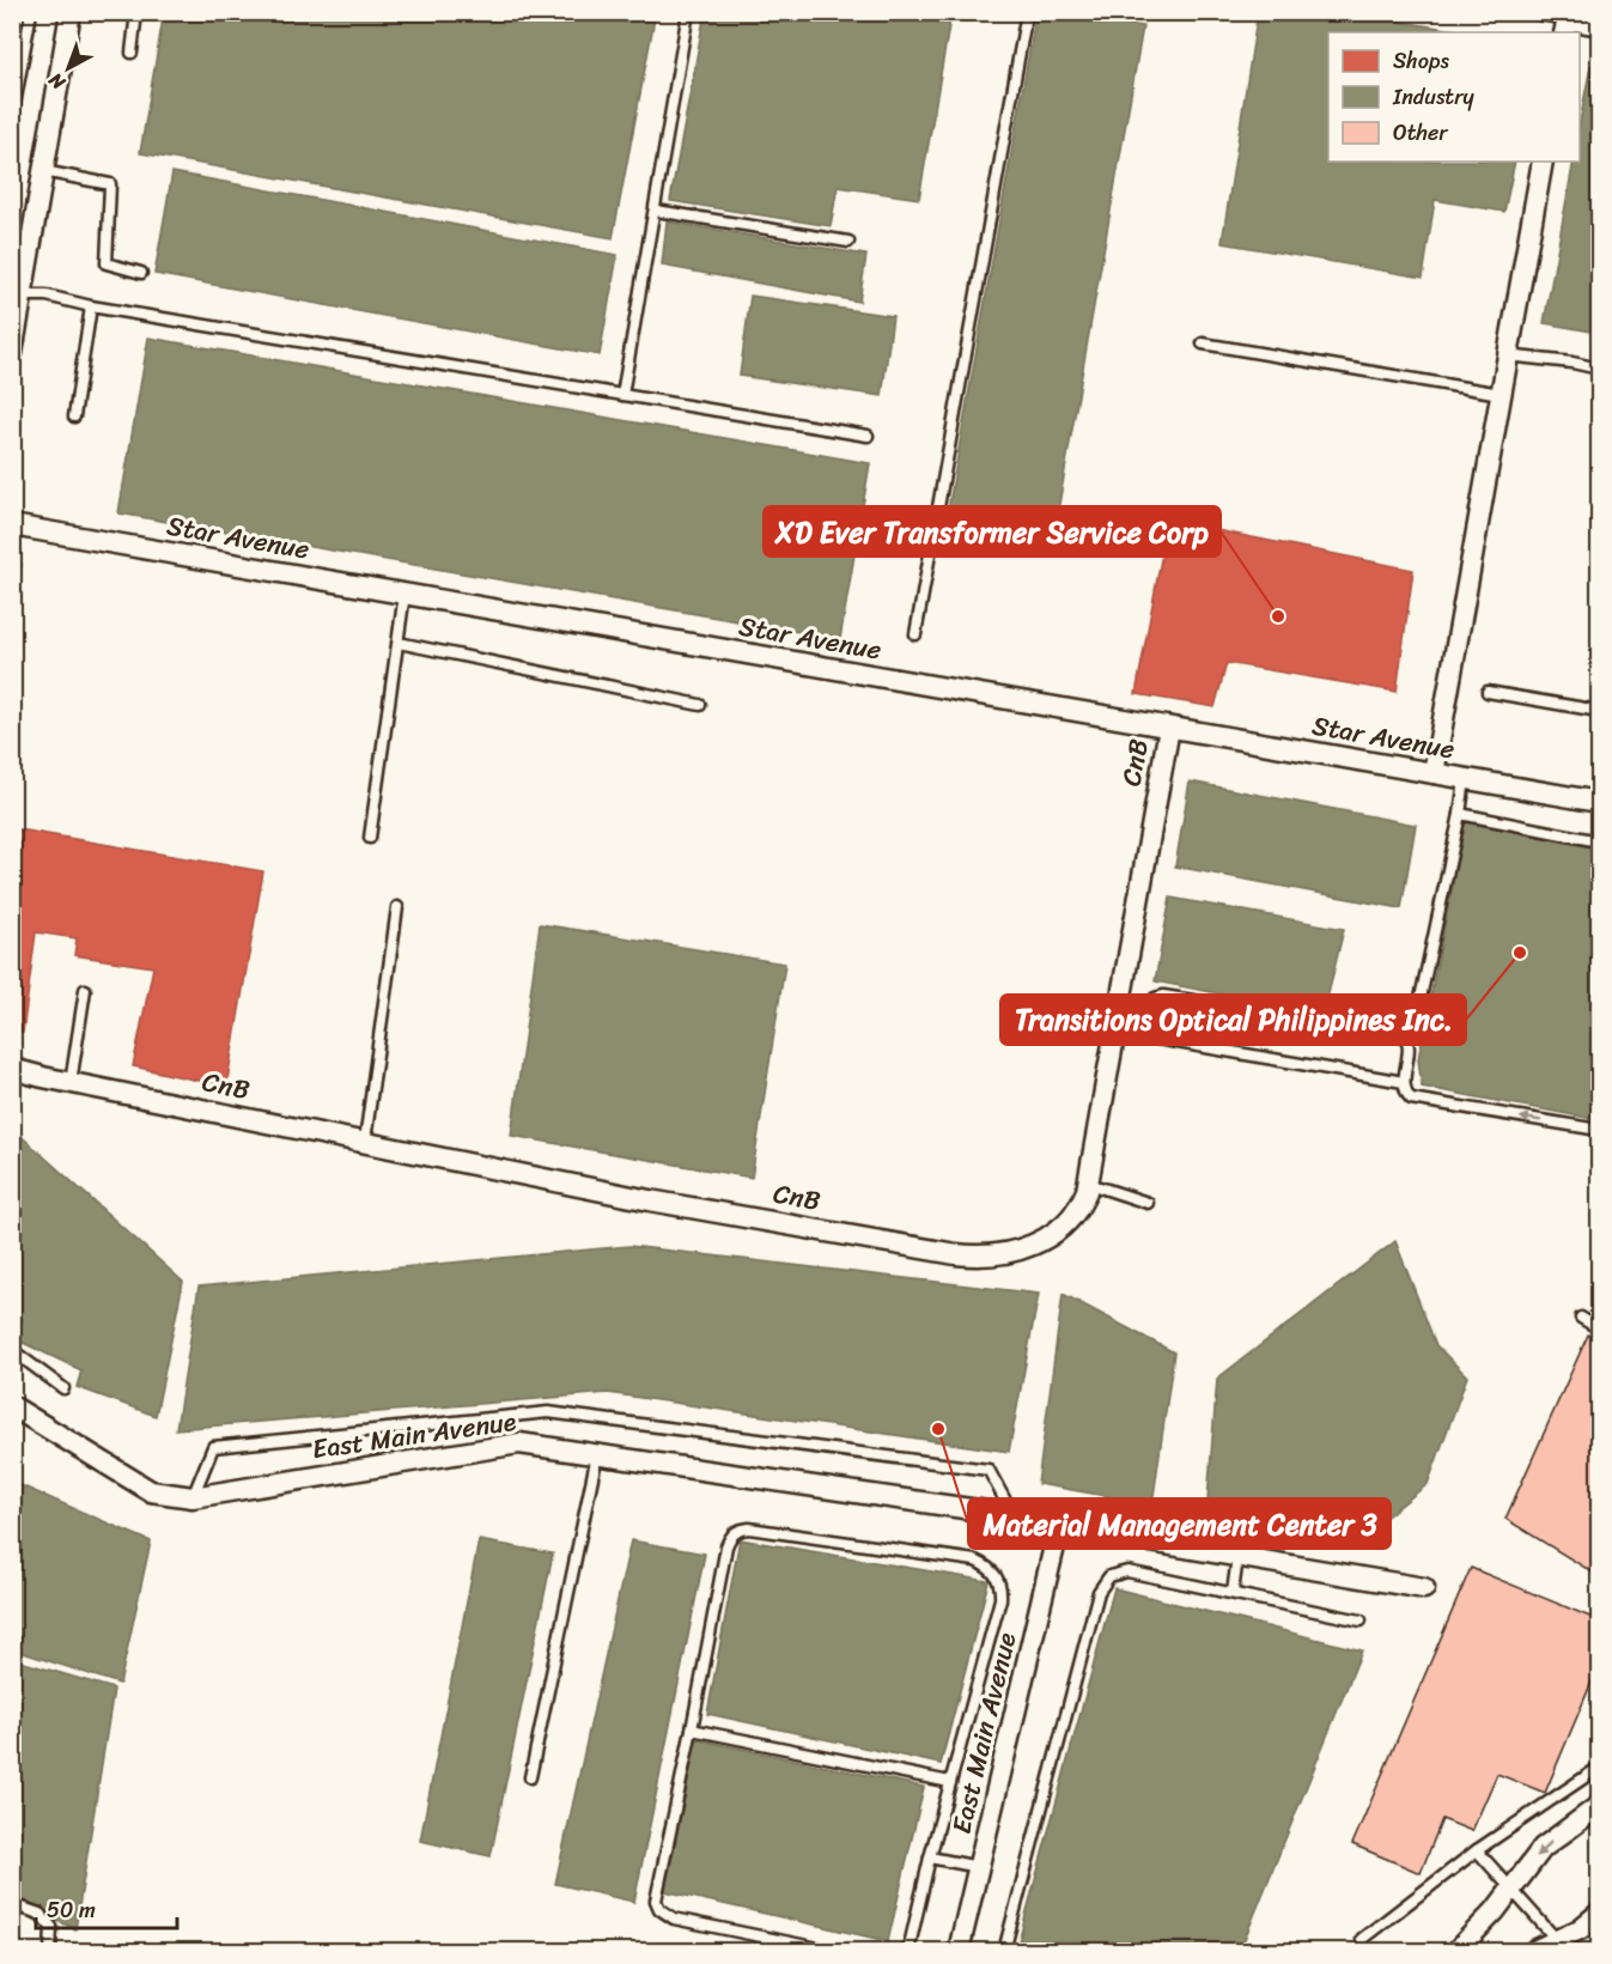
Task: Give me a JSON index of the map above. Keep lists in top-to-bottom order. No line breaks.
{"streets":{"street":["Star Avenue","CnB","East Main Avenue"]},"crossings":[["Star Avenue","CnB"]],"places":["XD Ever Transformer Service Corp","Transitions Optical Philippines Inc.","Material Management Center 3"],"legend":["Shops","Industry","Other"],"scale_bar":"50 m","north":"bottom left"}
